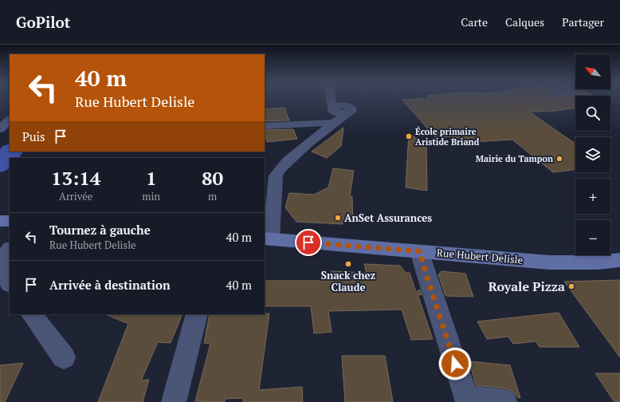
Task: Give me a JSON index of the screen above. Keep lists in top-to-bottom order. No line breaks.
{"streets":{"main road":["Rue Hubert Delisle"]},"places":["École primaire Aristide Briand","Mairie du Tampon","AnSet Assurances","Snack chez Claude","Royale Pizza"],"north":"top left","page":{"header":"GoPilot","nav":["Carte","Calques","Partager"],"map_buttons":["+","−"],"turn":["40 m","Rue Hubert Delisle"],"then":"Puis","eta":["13:14","Arrivée","1","min","80","m"],"list":[{"name":"Tournez à gauche","note":"Rue Hubert Delisle","value":"40 m"},{"name":"Arrivée à destination","value":"40 m"}]}}
